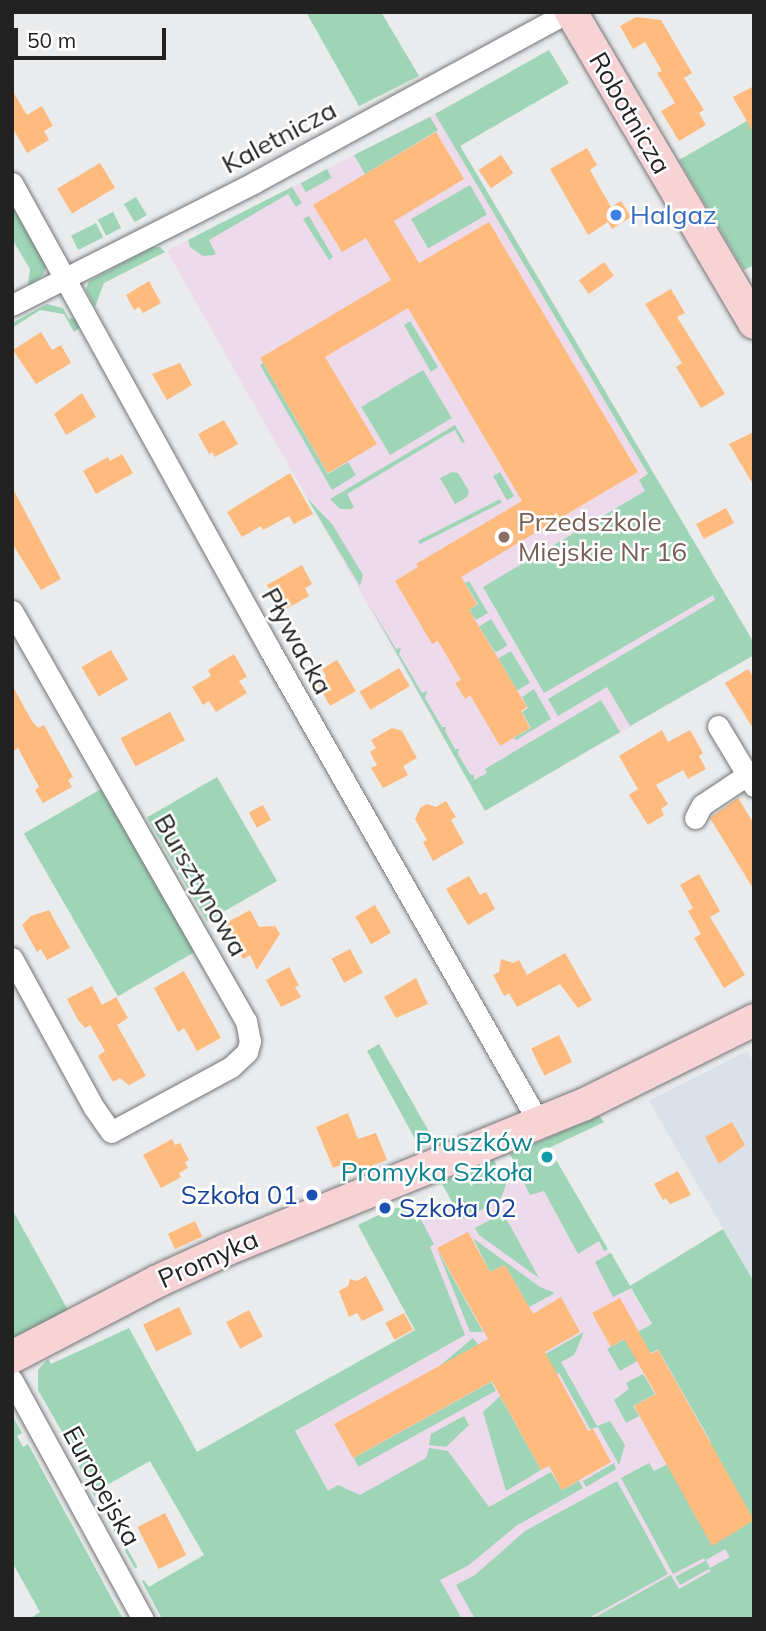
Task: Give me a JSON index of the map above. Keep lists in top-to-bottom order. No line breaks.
{"streets":{"street":["Robotnicza","Kaletnicza","Pływacka","Bursztynowa","Promyka","Europejska"]},"crossings":[["Robotnicza","Kaletnicza"],["Kaletnicza","Pływacka"],["Pływacka","Promyka"]],"places":["Halgaz","Przedszkole Miejskie Nr 16","Pruszków Promyka Szkoła","Szkoła 01","Szkoła 02"],"scale_bar":"50 m"}
